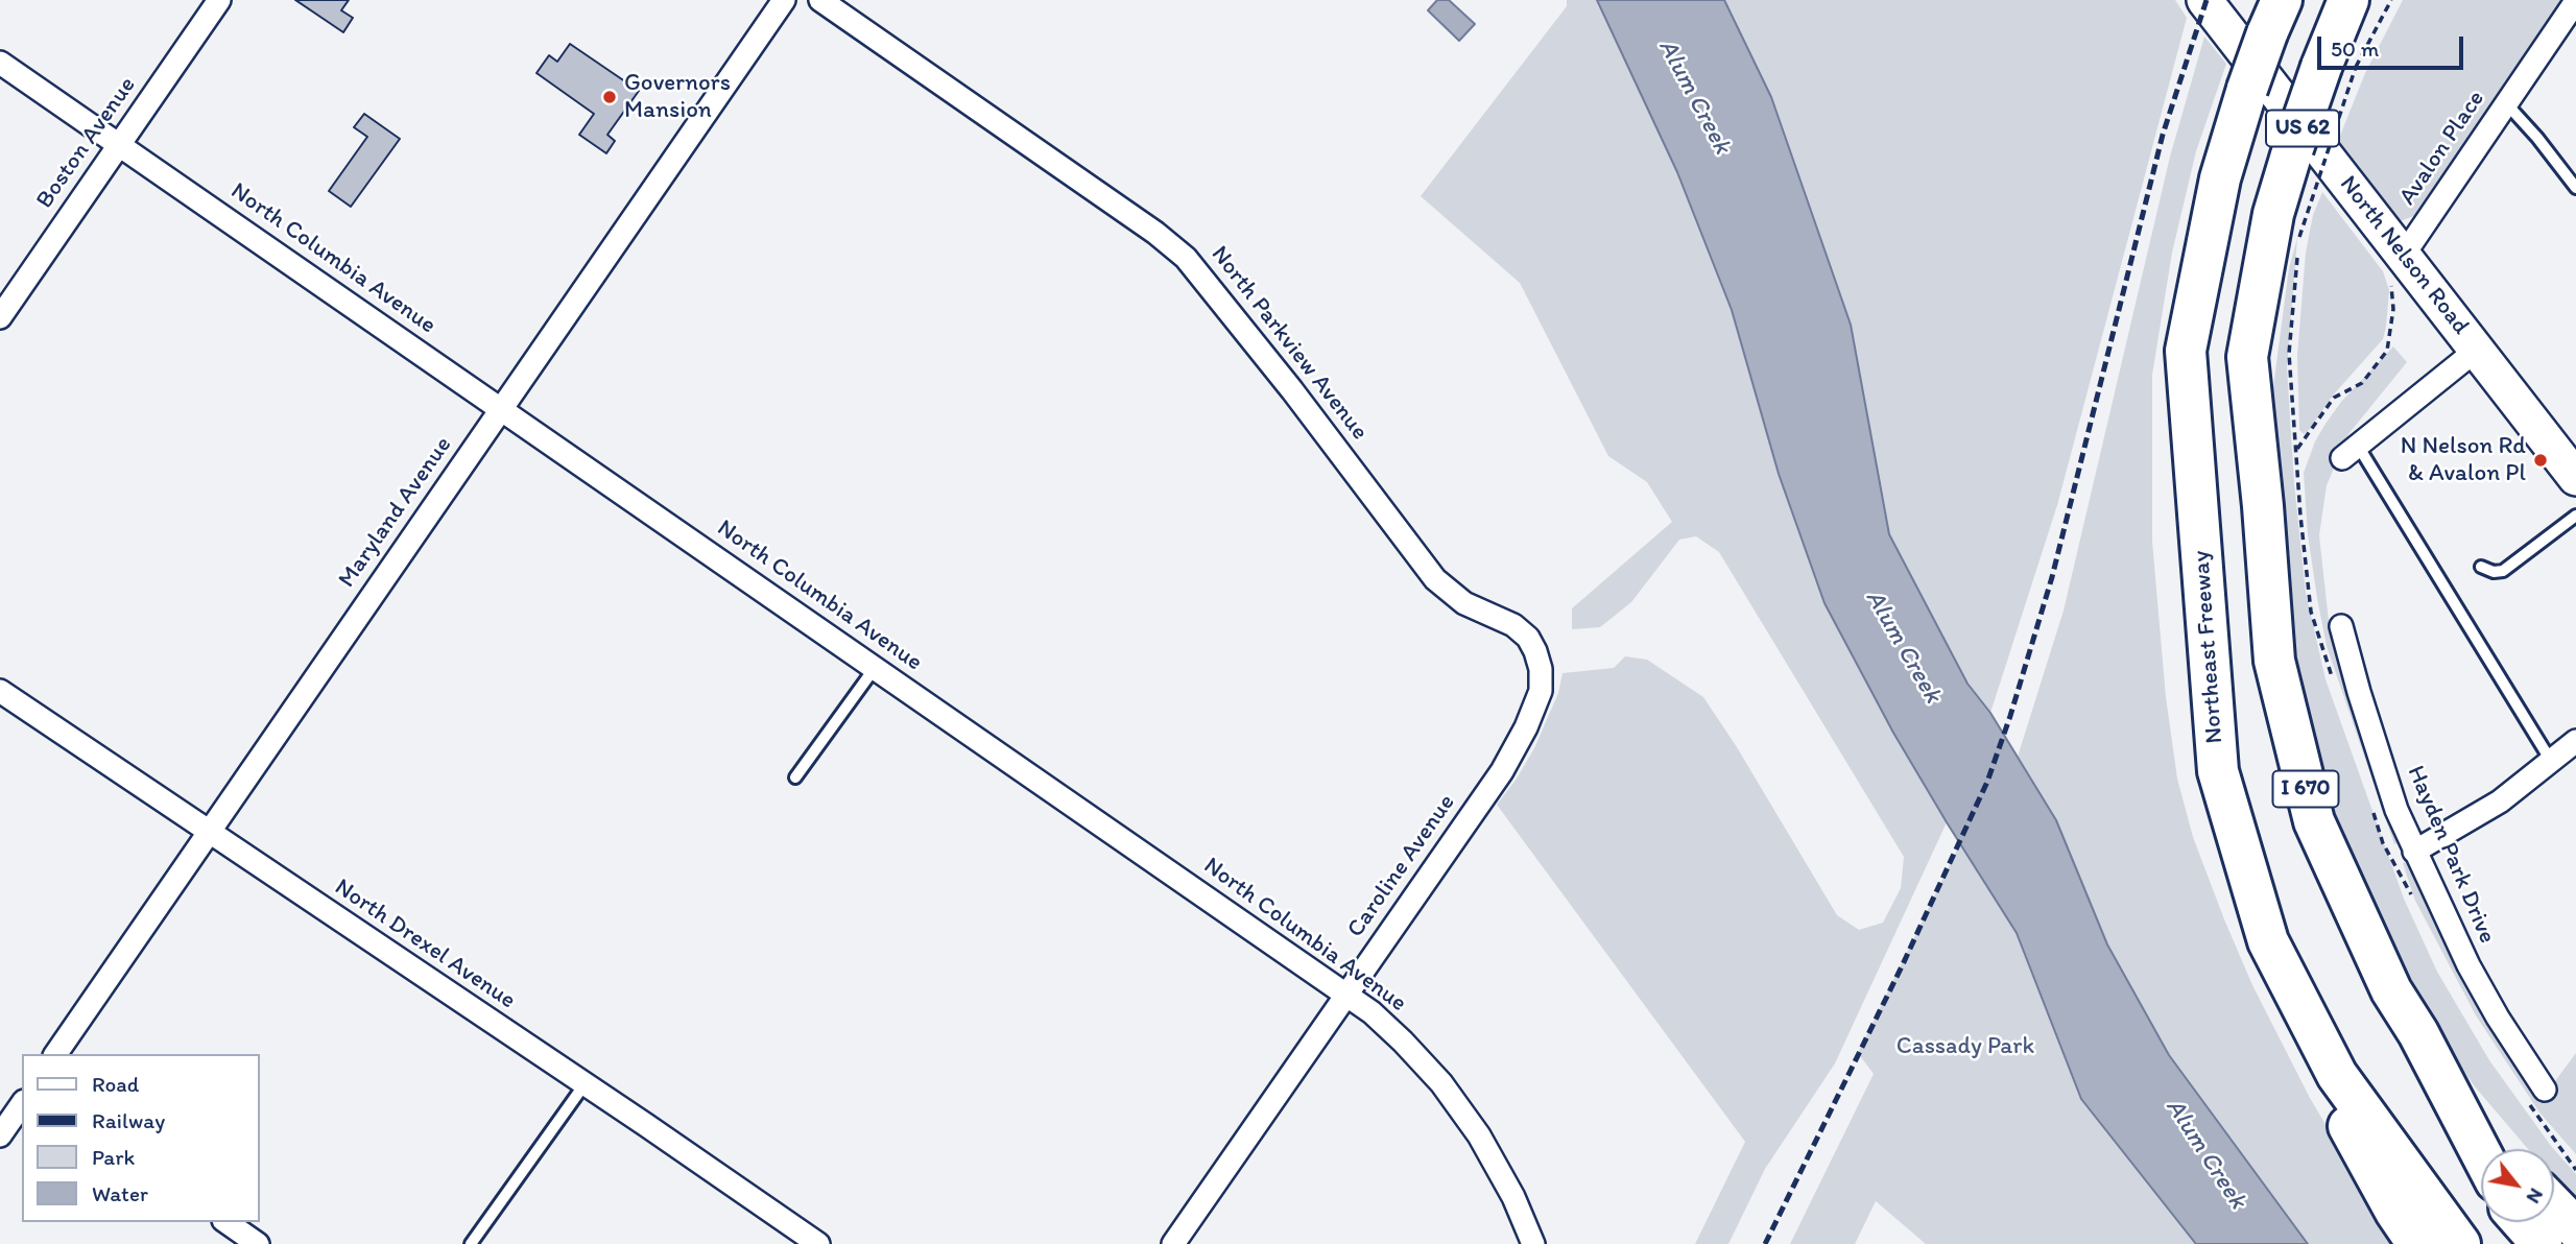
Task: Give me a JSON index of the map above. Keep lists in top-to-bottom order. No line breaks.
{"streets":{"highway":["Northeast Freeway","I 670"],"main road":["US 62","North Nelson Road"],"street":["Boston Avenue","Avalon Place","North Columbia Avenue","North Parkview Avenue","Maryland Avenue","Hayden Park Drive","Caroline Avenue","North Drexel Avenue"]},"crossings":[["Boston Avenue","North Columbia Avenue"],["Avalon Place","North Nelson Road"],["North Columbia Avenue","Maryland Avenue"],["North Columbia Avenue","Caroline Avenue"],["North Parkview Avenue","Caroline Avenue"],["Maryland Avenue","North Drexel Avenue"]],"water":["Alum Creek"],"parks":["Cassady Park"],"places":["Governors Mansion","N Nelson Rd & Avalon Pl"],"legend":["Road","Railway","Park","Water"],"scale_bar":"50 m","north":"bottom right"}
